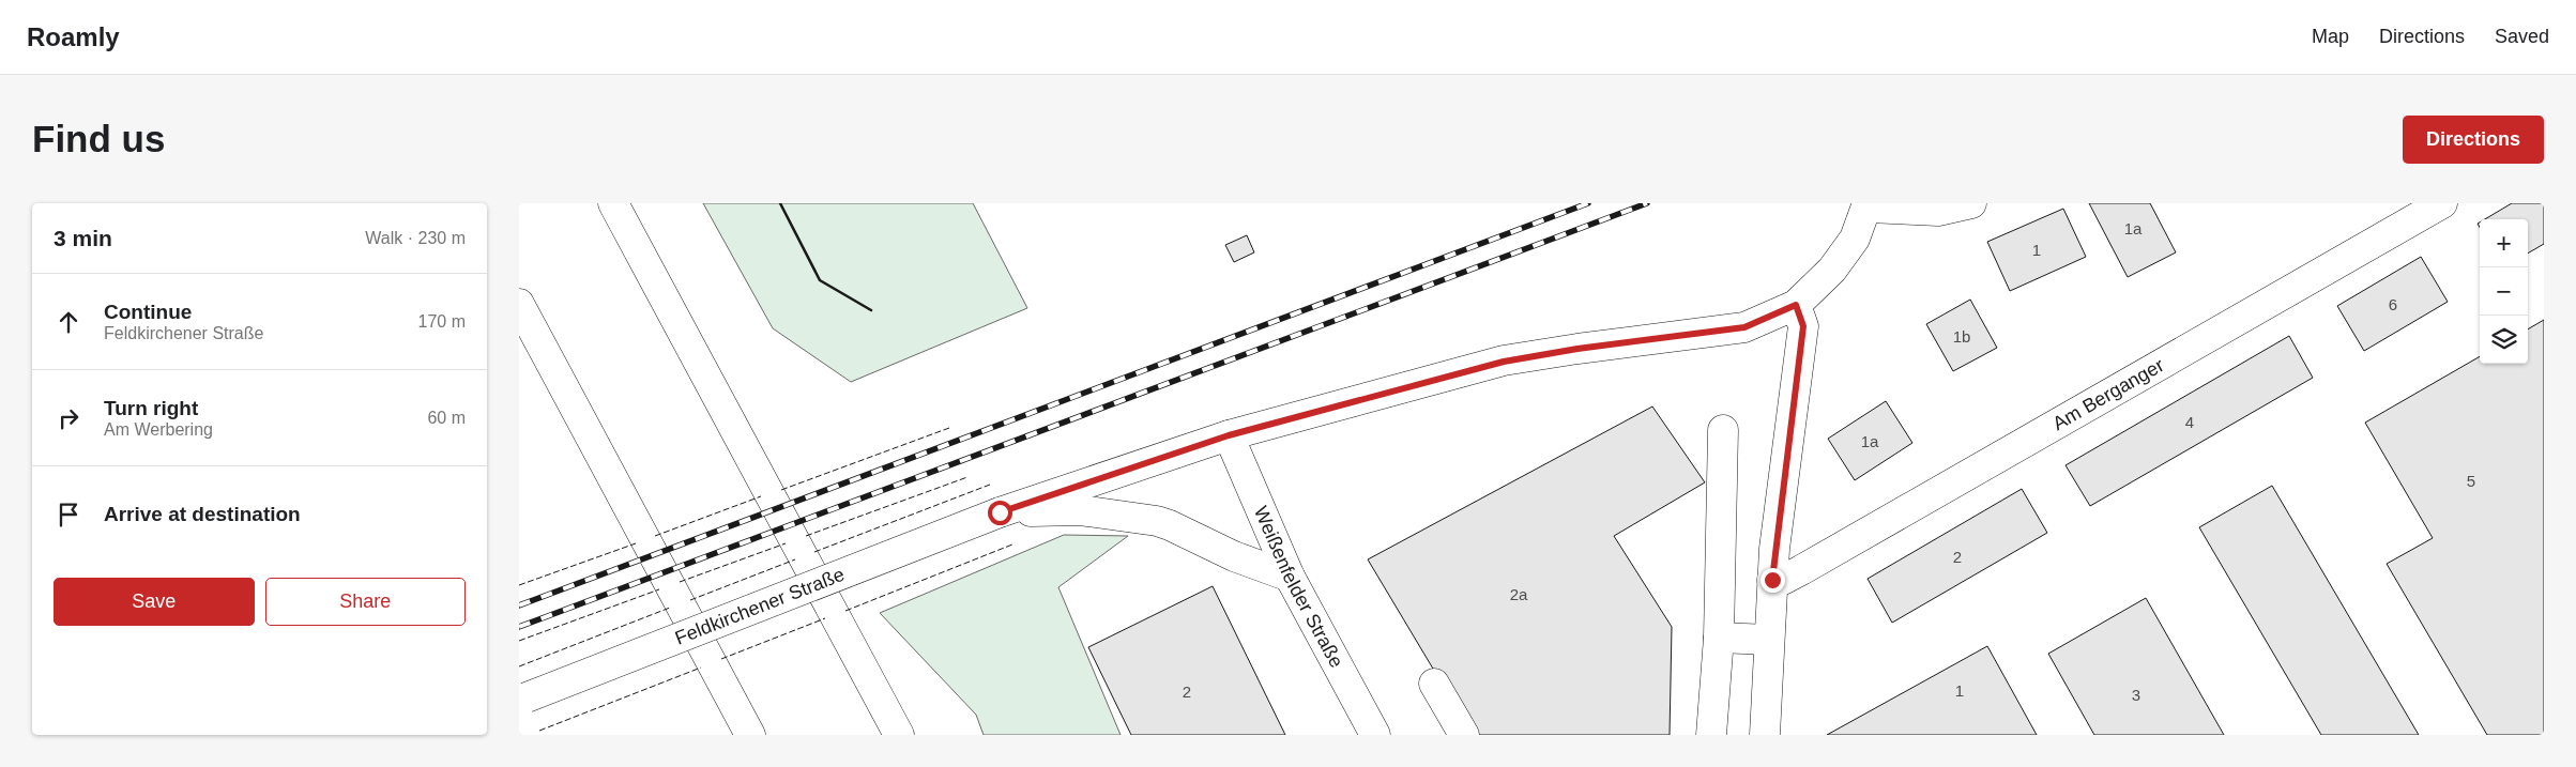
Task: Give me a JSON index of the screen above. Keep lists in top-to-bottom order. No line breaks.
{"streets":{"main road":["Am Berganger","Weißenfelder Straße","Feldkirchener Straße"]},"crossings":[["Weißenfelder Straße","Feldkirchener Straße"]],"house_numbers":["1a","1","6","1b","4","1a","5","2","2a","1","2","3"],"page":{"header":"Roamly","nav":["Map","Directions","Saved"],"buttons":["Directions",["Save","Share"]],"title":"Find us","heading":["3 min","Walk · 230 m"],"map_buttons":["+","−"],"list":[["Continue","Feldkirchener Straße","170 m"],["Turn right","Am Werbering","60 m"],"Arrive at destination"]}}
